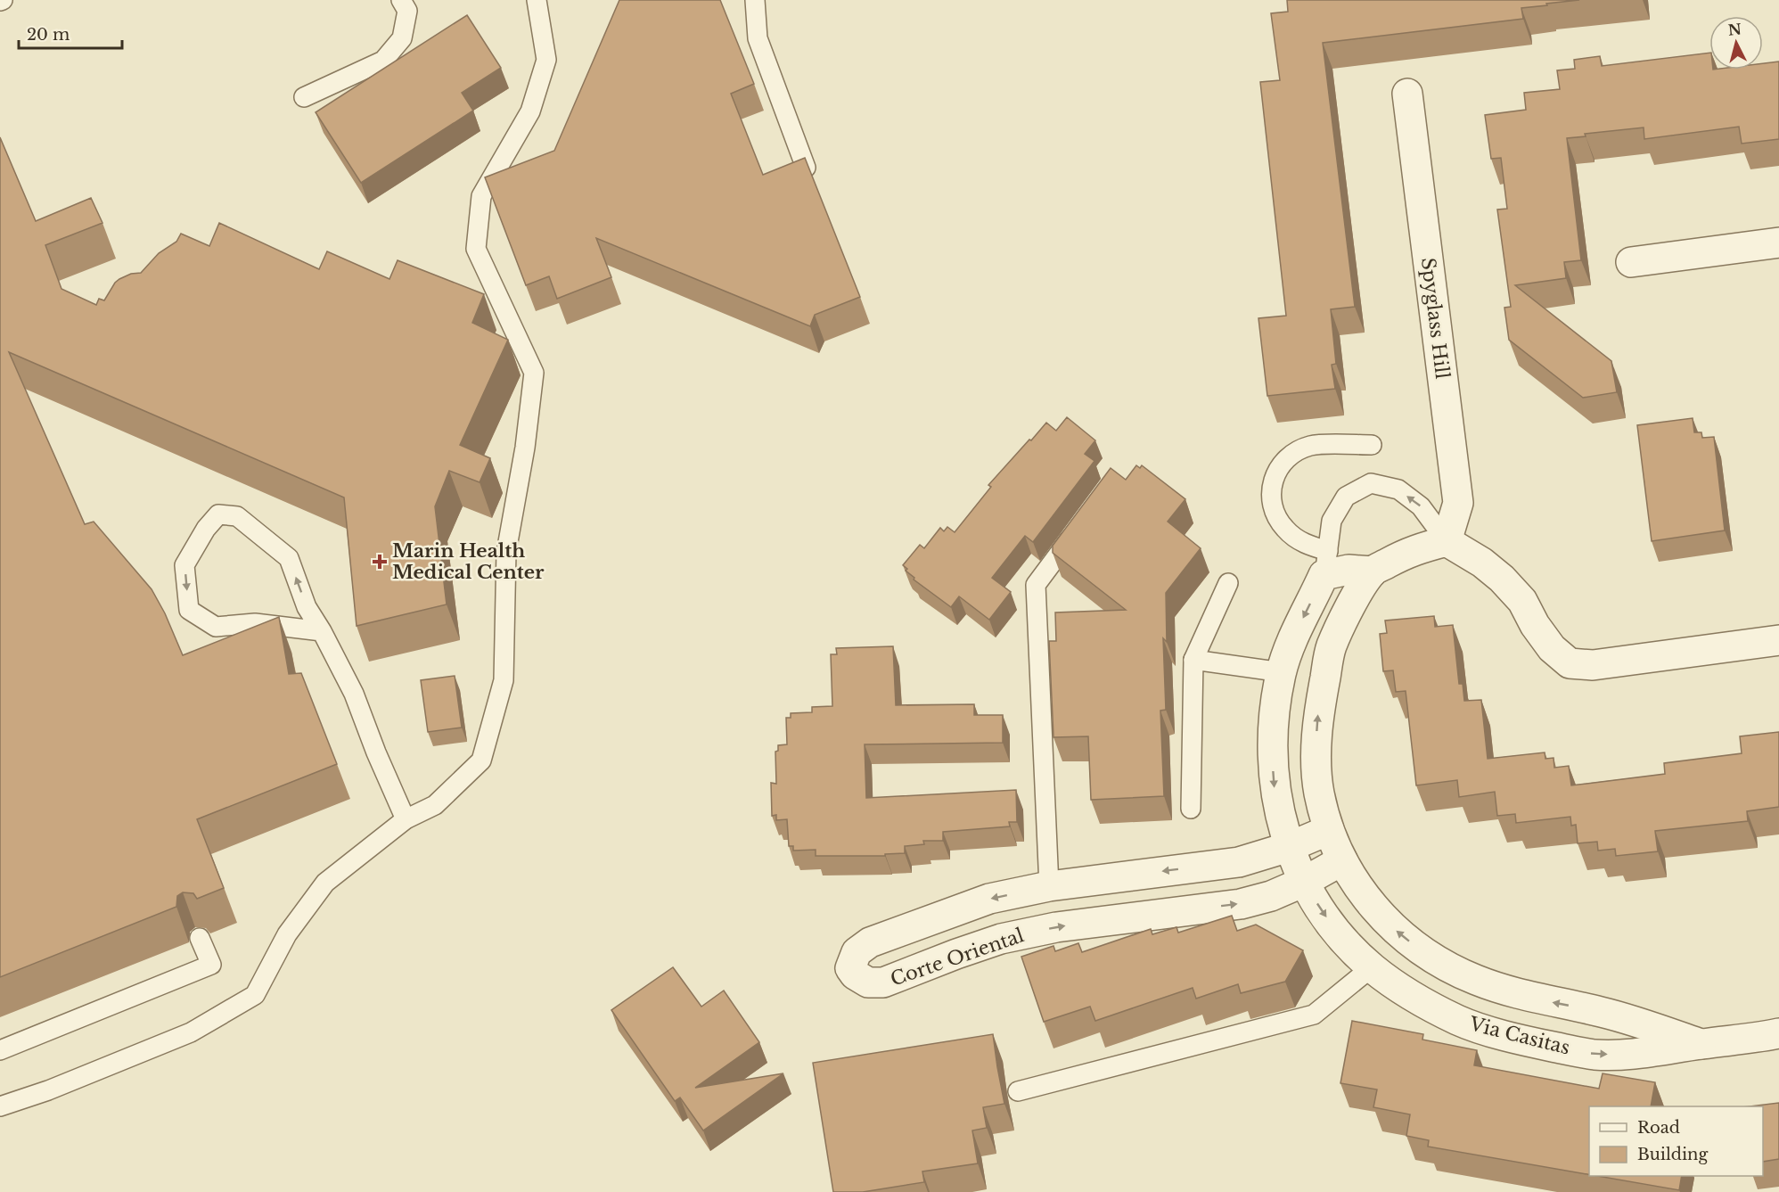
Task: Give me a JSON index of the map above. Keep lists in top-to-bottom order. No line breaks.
{"streets":{"street":["Spyglass Hill","Corte Oriental","Via Casitas"]},"crossings":[["Corte Oriental","Via Casitas"]],"places":{"health":["Marin Health Medical Center"]},"legend":["Road","Building"],"scale_bar":"20 m","north":"top"}
